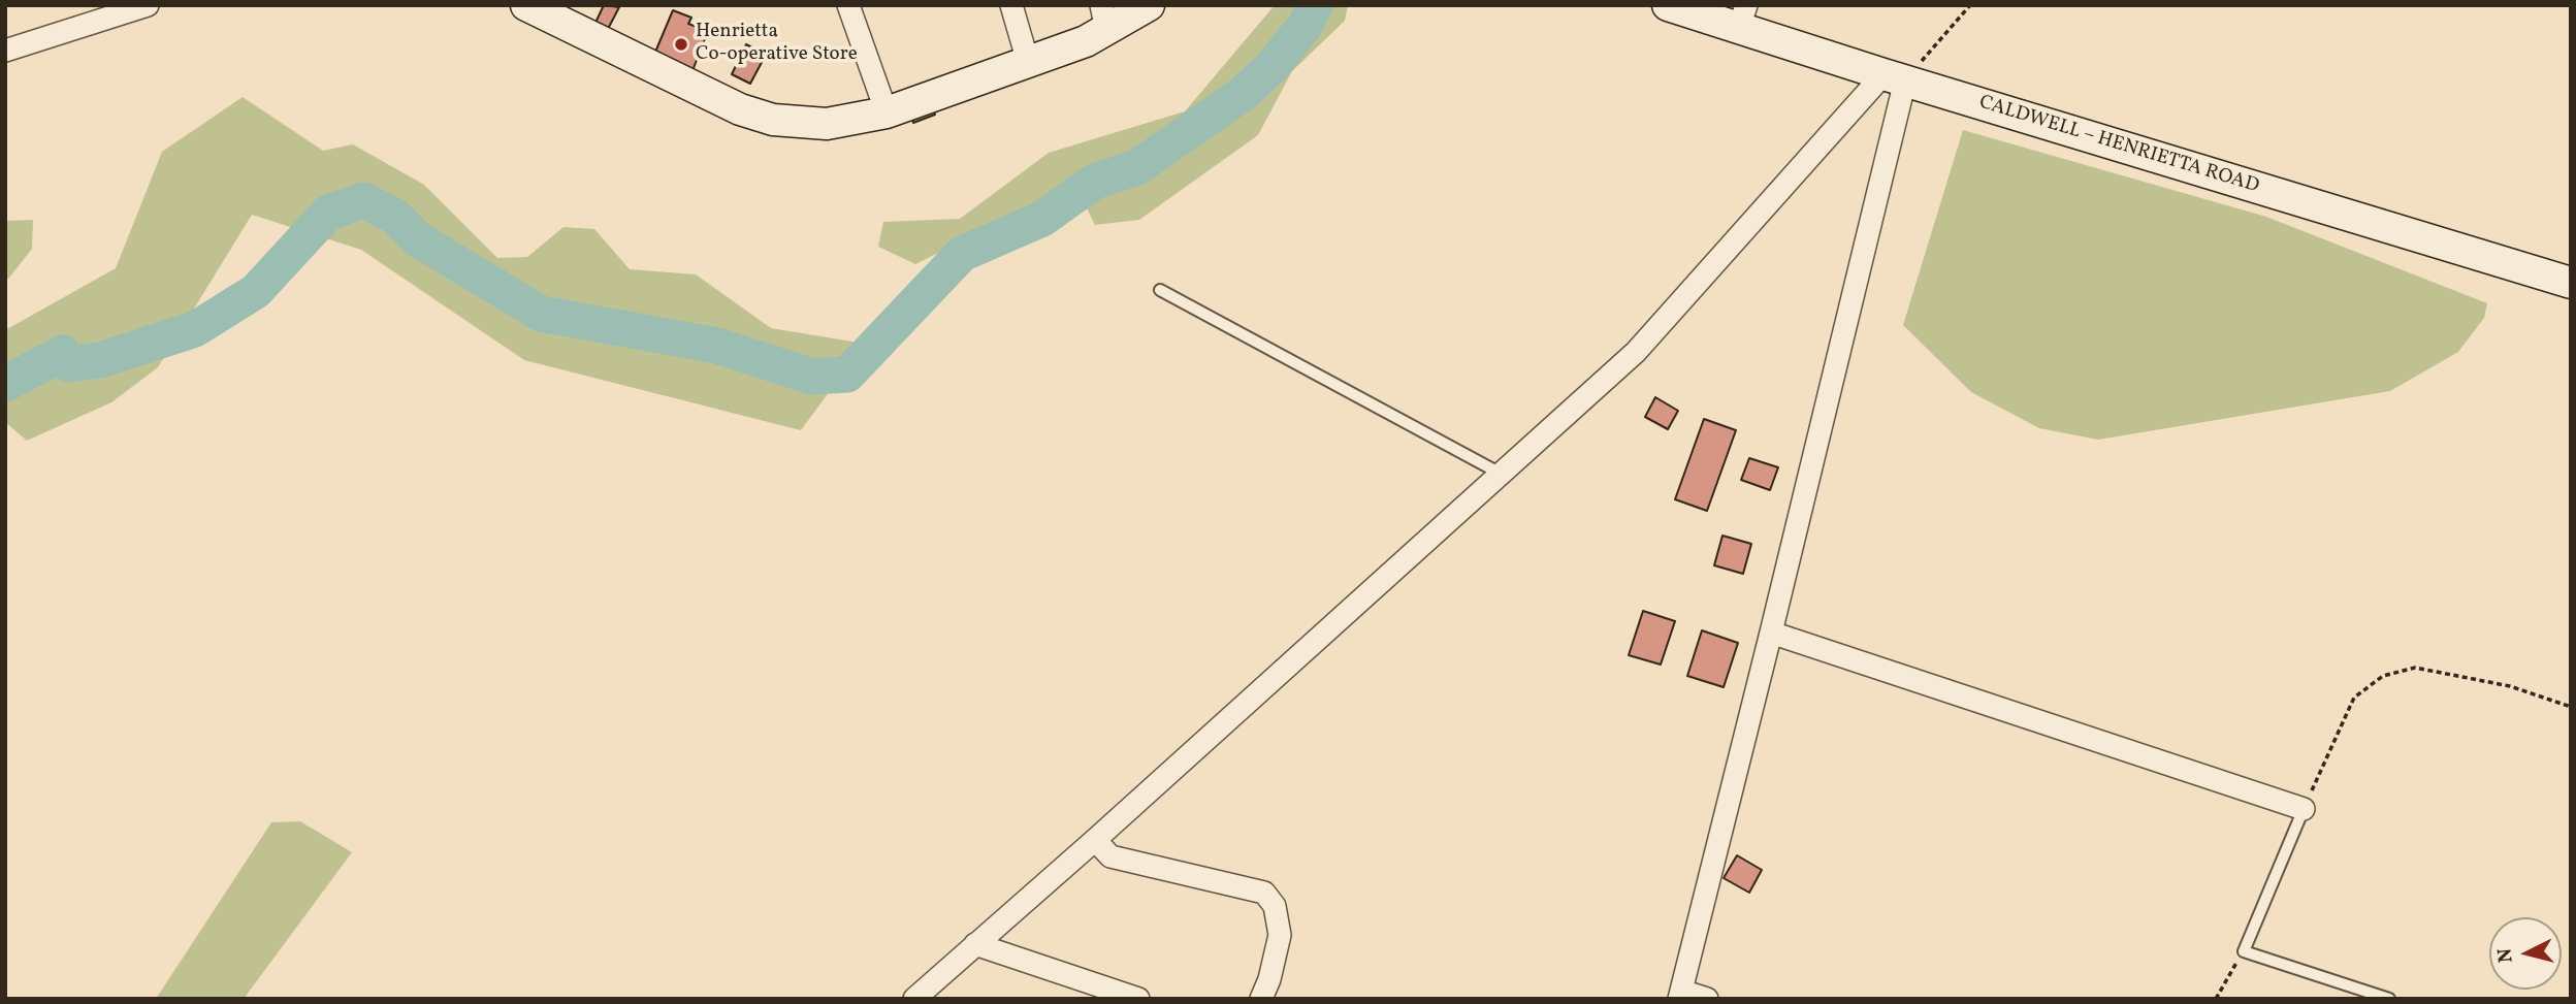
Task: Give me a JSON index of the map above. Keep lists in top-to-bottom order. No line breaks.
{"streets":{"main road":["CALDWELL – HENRIETTA ROAD"]},"places":["Henrietta Co-operative Store"],"north":"left"}
